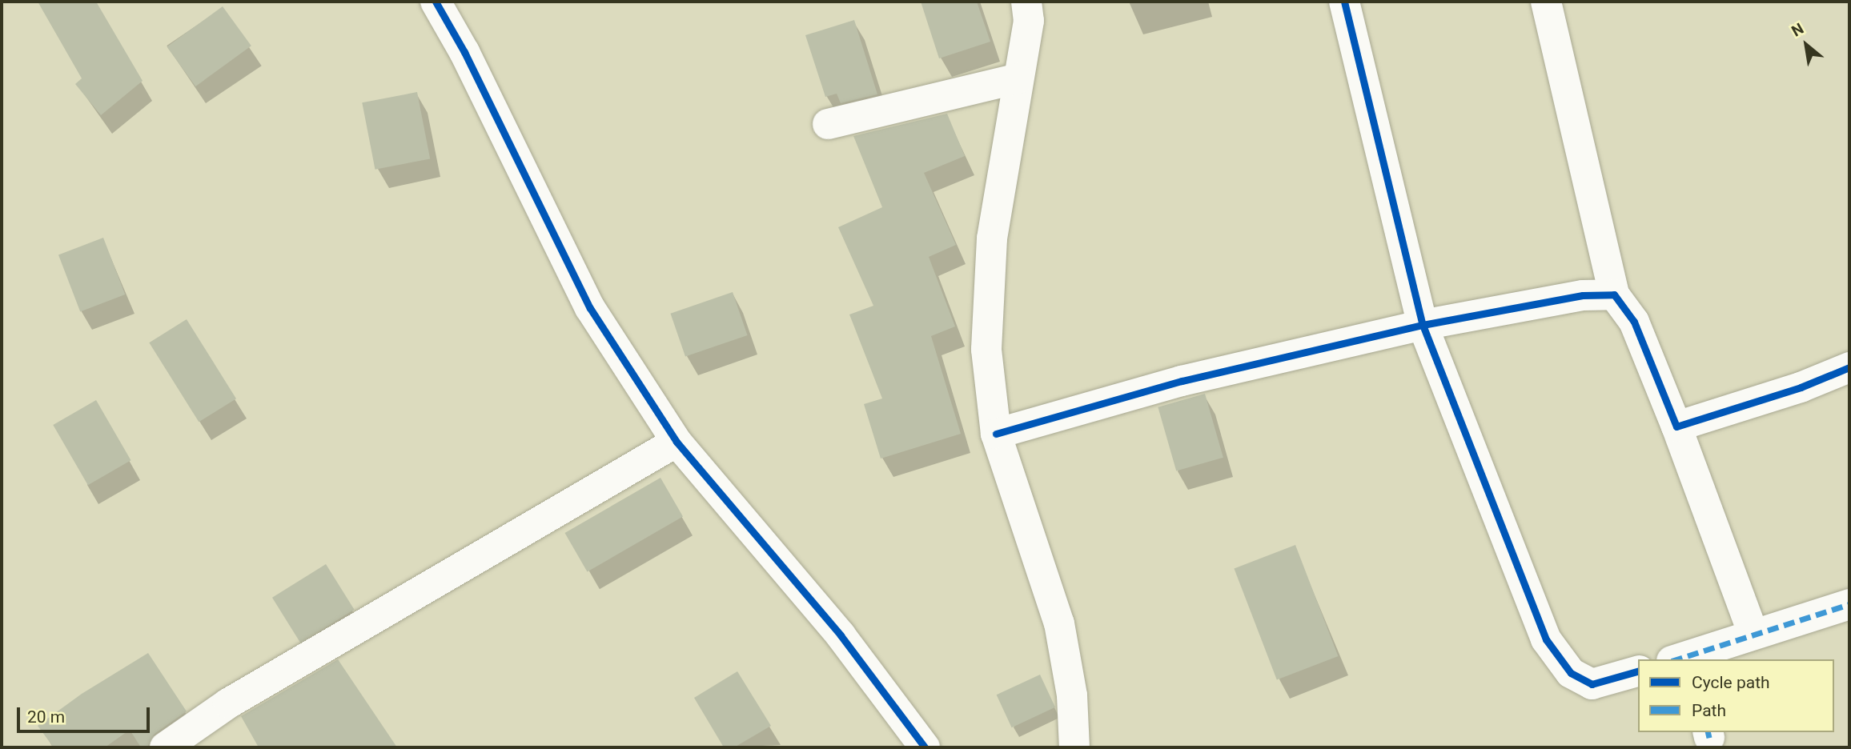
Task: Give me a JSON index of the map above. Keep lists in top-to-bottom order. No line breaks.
{"legend":["Cycle path","Path"],"scale_bar":"20 m","north":"top left"}
